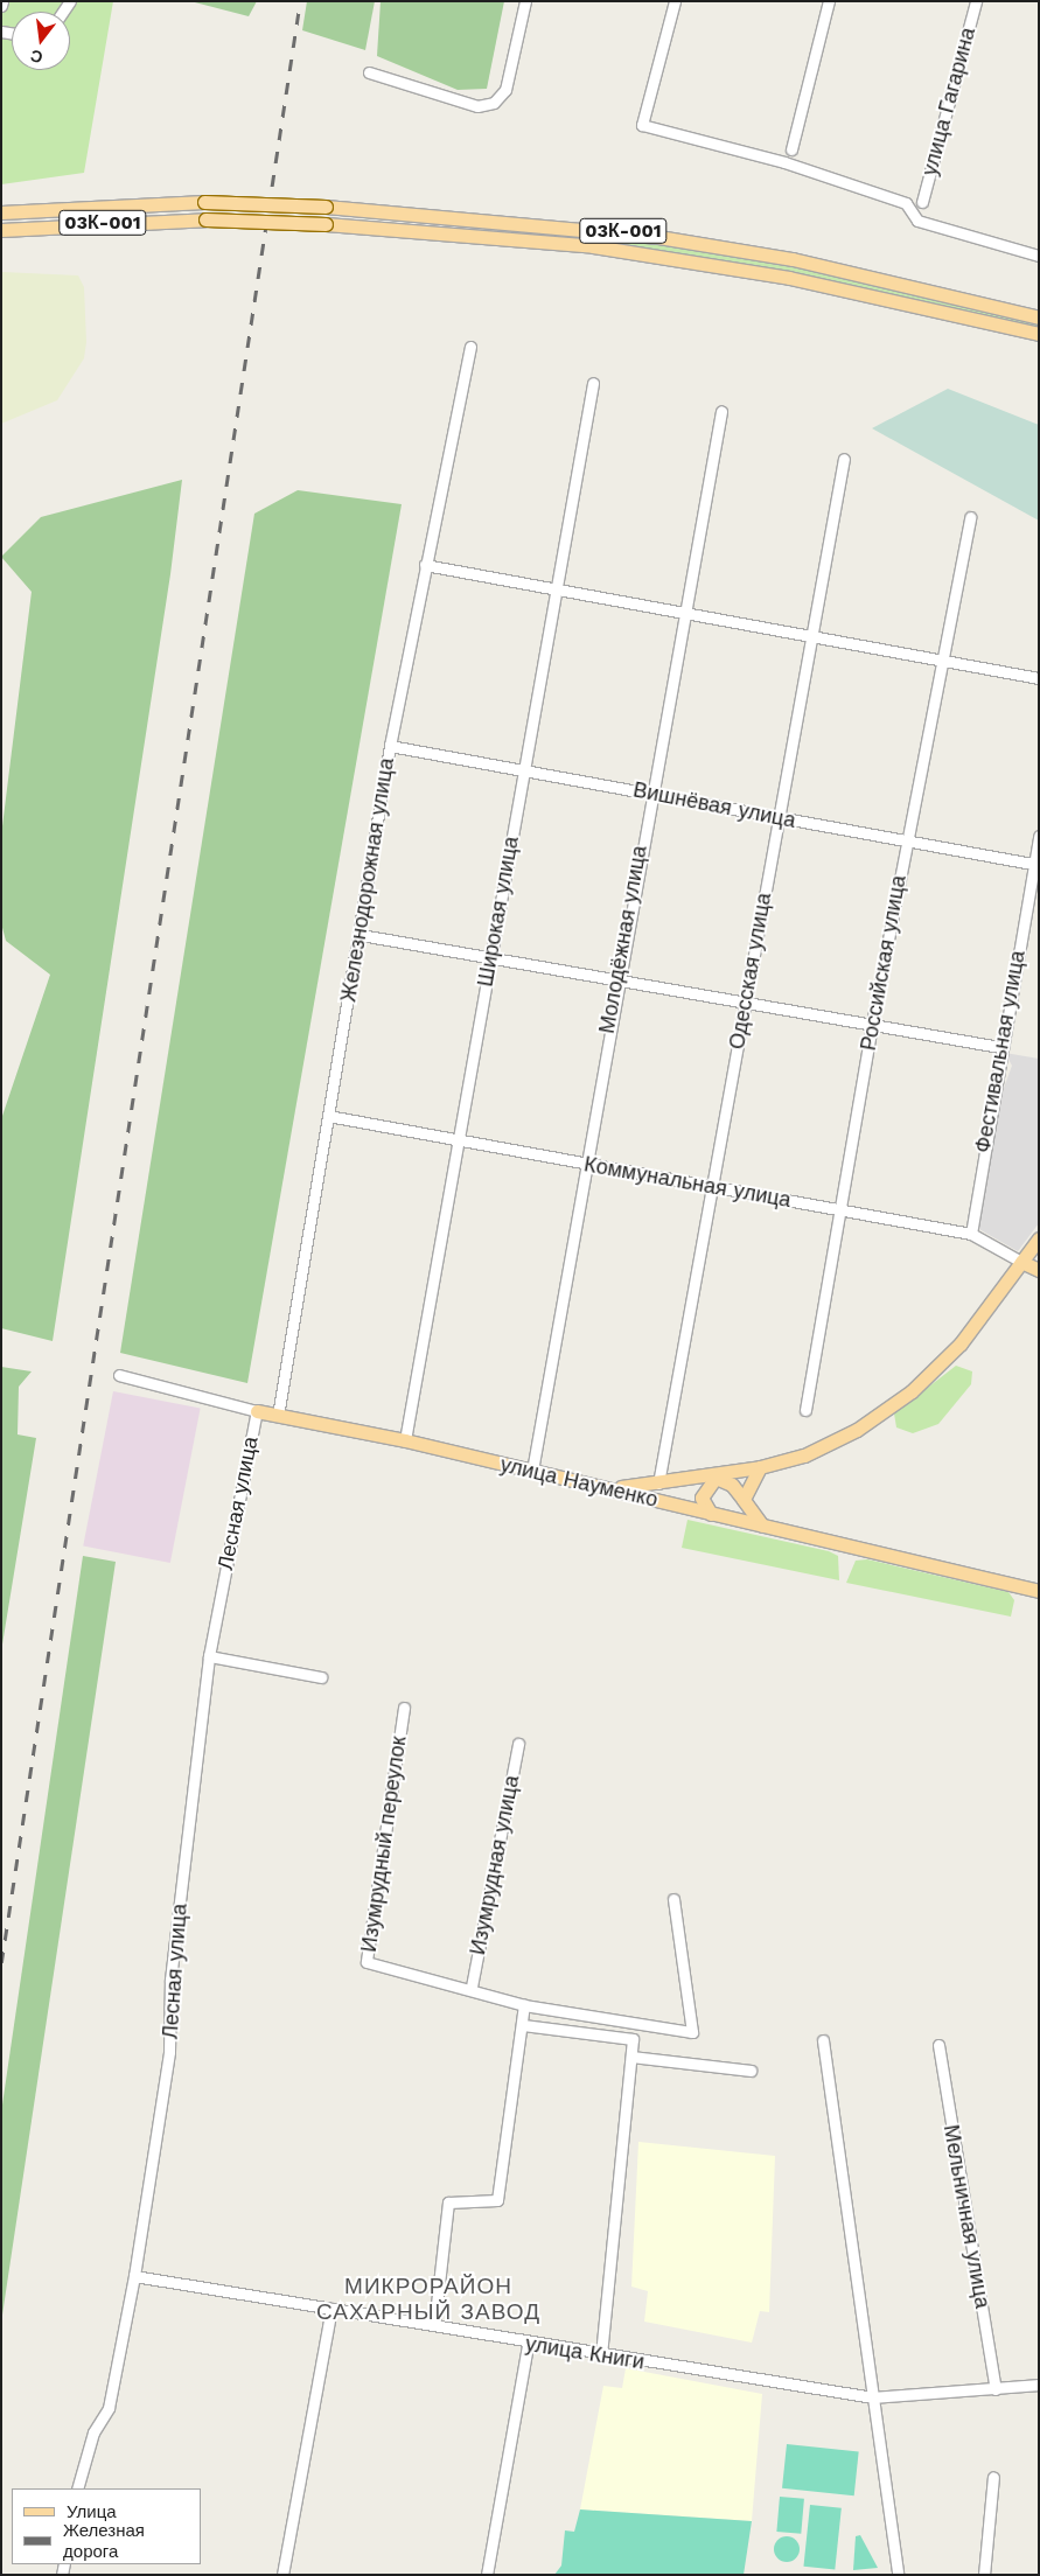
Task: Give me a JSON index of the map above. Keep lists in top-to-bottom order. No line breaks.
{"streets":{"main road":["03К-001","Коммунальная улица","улица Науменко"],"street":["улица Гагарина","Вишнёвая улица","Железнодорожная улица","Широкая улица","Молодёжная улица","Российская улица","Одесская улица","Фестивальная улица","Лесная улица","Изумрудный переулок","Изумрудная улица","Мельничная улица","улица Книги"]},"crossings":[["Вишнёвая улица","Железнодорожная улица"],["Вишнёвая улица","Широкая улица"],["Вишнёвая улица","Молодёжная улица"],["Вишнёвая улица","Российская улица"],["Вишнёвая улица","Одесская улица"],["Вишнёвая улица","Фестивальная улица"],["Железнодорожная улица","Коммунальная улица"],["Железнодорожная улица","улица Науменко"],["Широкая улица","Коммунальная улица"],["Широкая улица","улица Науменко"],["Молодёжная улица","Коммунальная улица"],["Молодёжная улица","улица Науменко"],["Российская улица","Коммунальная улица"],["Одесская улица","Коммунальная улица"],["Фестивальная улица","Коммунальная улица"],["улица Науменко","Лесная улица"],["Лесная улица","улица Книги"],["Изумрудный переулок","Изумрудная улица"],["Мельничная улица","улица Книги"]],"districts":["МИКРОРАЙОН САХАРНЫЙ ЗАВОД"],"legend":["Улица","Железная дорога"],"north":"bottom"}
